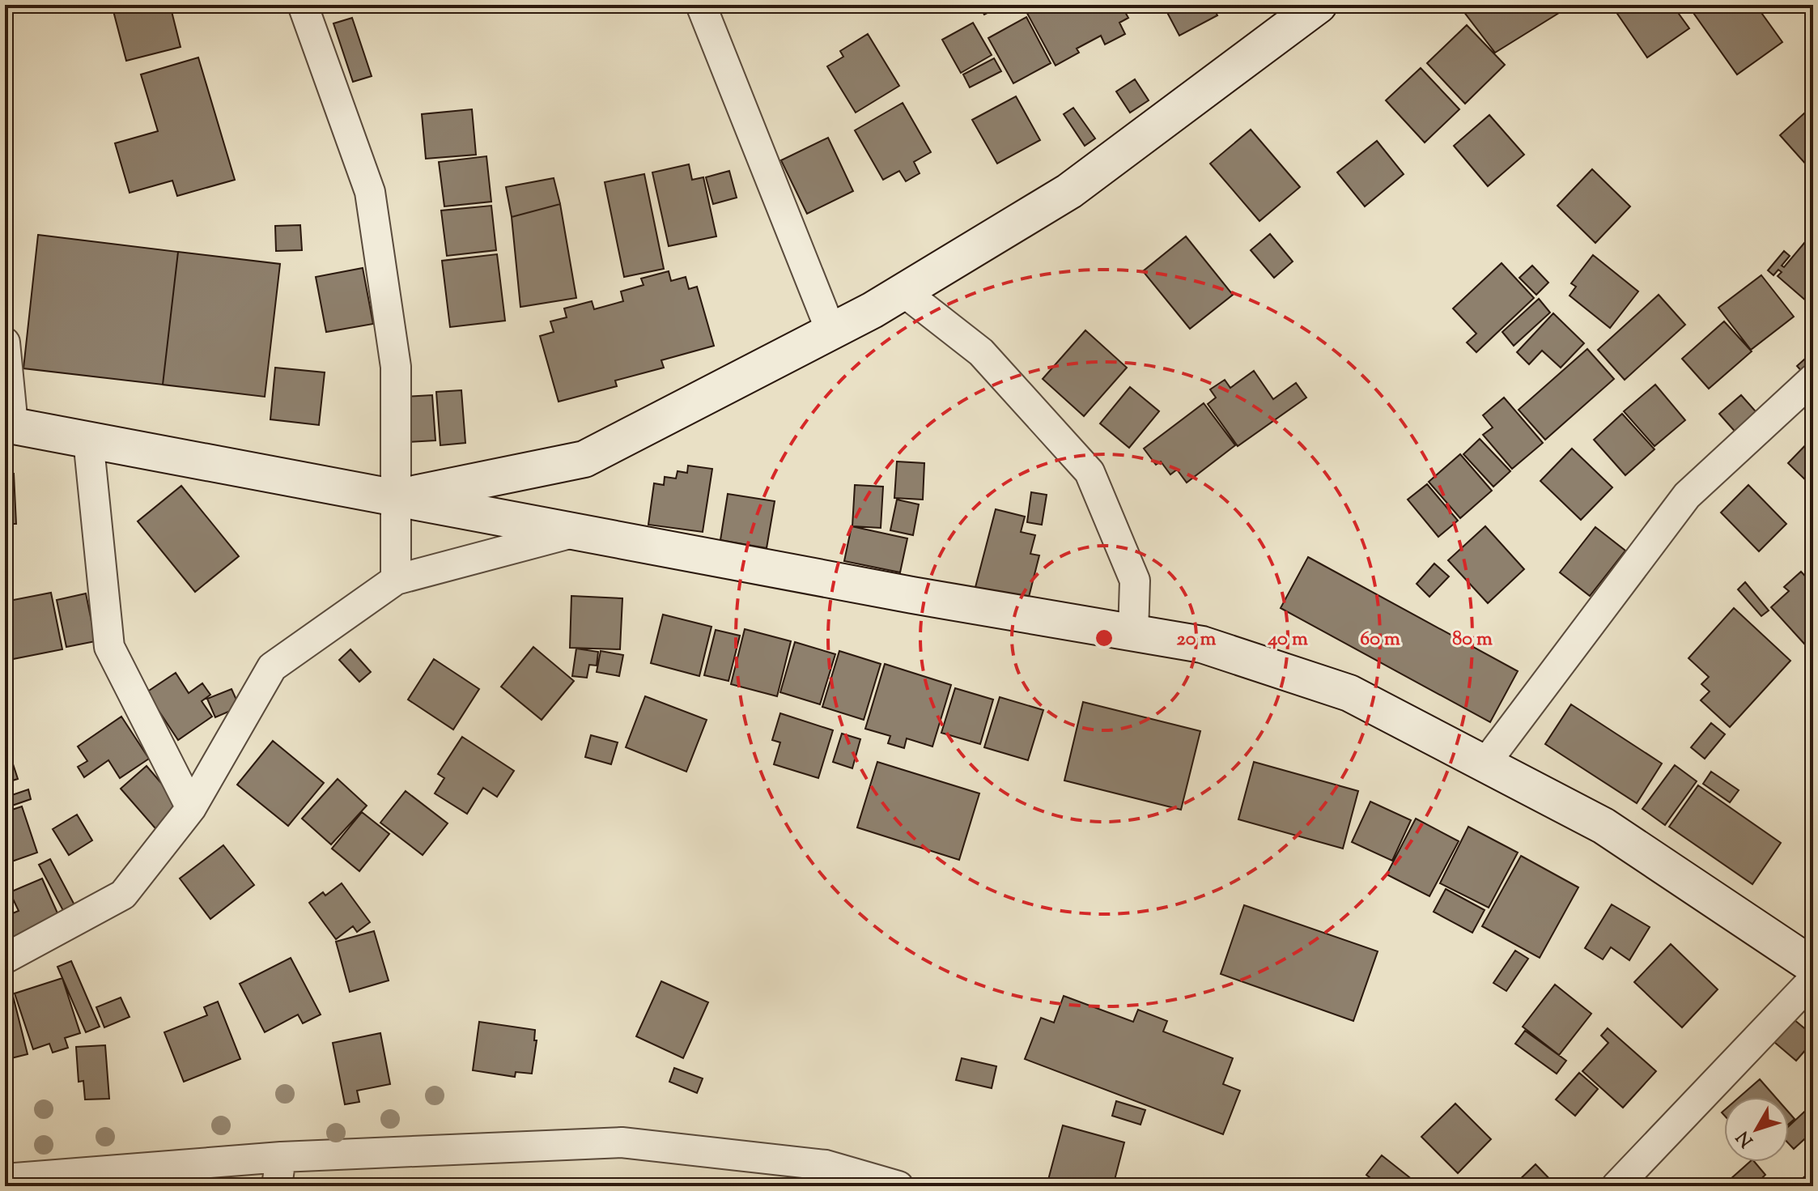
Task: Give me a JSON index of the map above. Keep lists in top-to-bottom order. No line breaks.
{"north":"bottom left","rings":["20 m","40 m","60 m","80 m"]}
